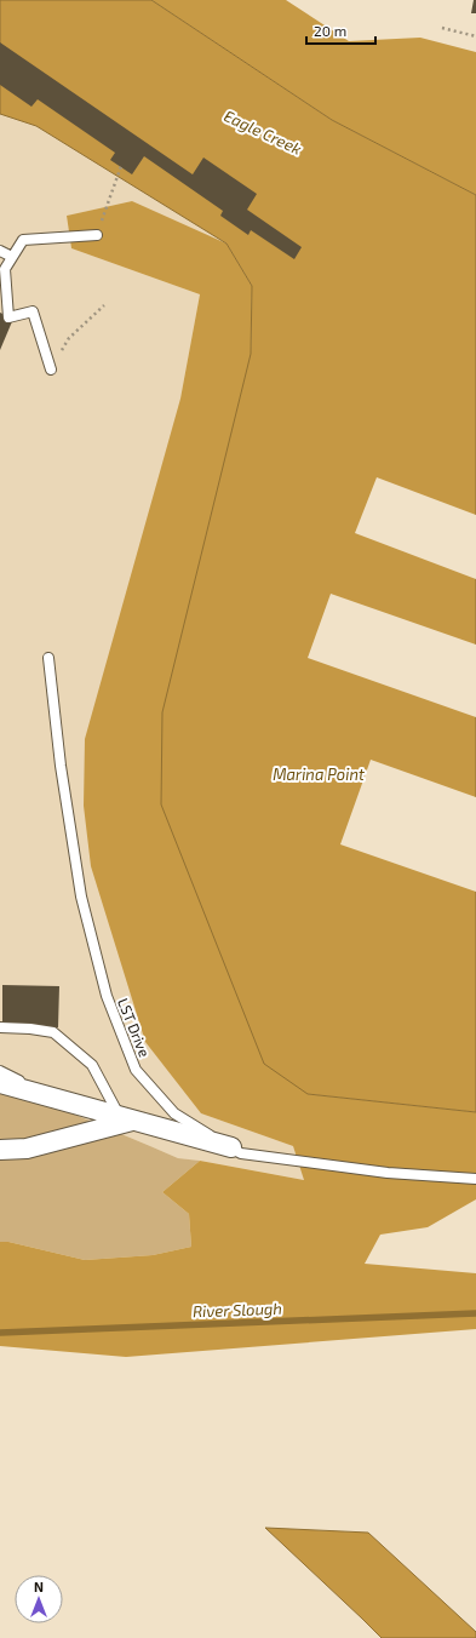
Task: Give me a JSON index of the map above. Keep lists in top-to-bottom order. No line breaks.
{"streets":{"lane":["LST Drive"]},"water":["Eagle Creek","Marina Point","River Slough"],"scale_bar":"20 m","north":"top"}
